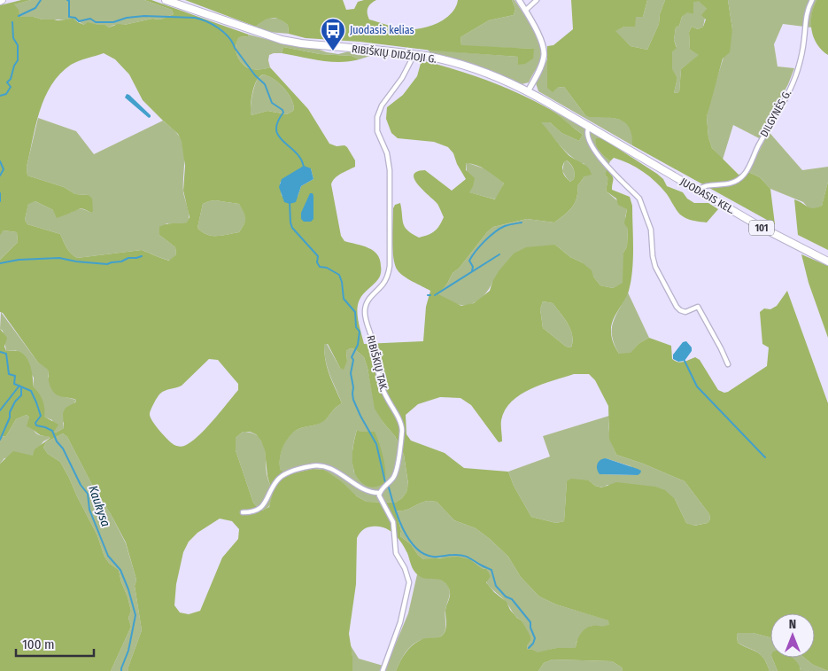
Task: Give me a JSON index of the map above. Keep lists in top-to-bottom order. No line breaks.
{"streets":{"main road":["RIBIŠKIŲ DIDŽIOJI G.","JUODASIS KEL.","101"],"street":["DILGYNĖS G.","RIBIŠKIŲ TAK."]},"crossings":[["RIBIŠKIŲ DIDŽIOJI G.","JUODASIS KEL."],["RIBIŠKIŲ DIDŽIOJI G.","RIBIŠKIŲ TAK."],["DILGYNĖS G.","JUODASIS KEL."]],"water":["Kaukysa"],"places":{"bus stop":["Juodasis kelias"]},"scale_bar":"100 m","north":"top"}
